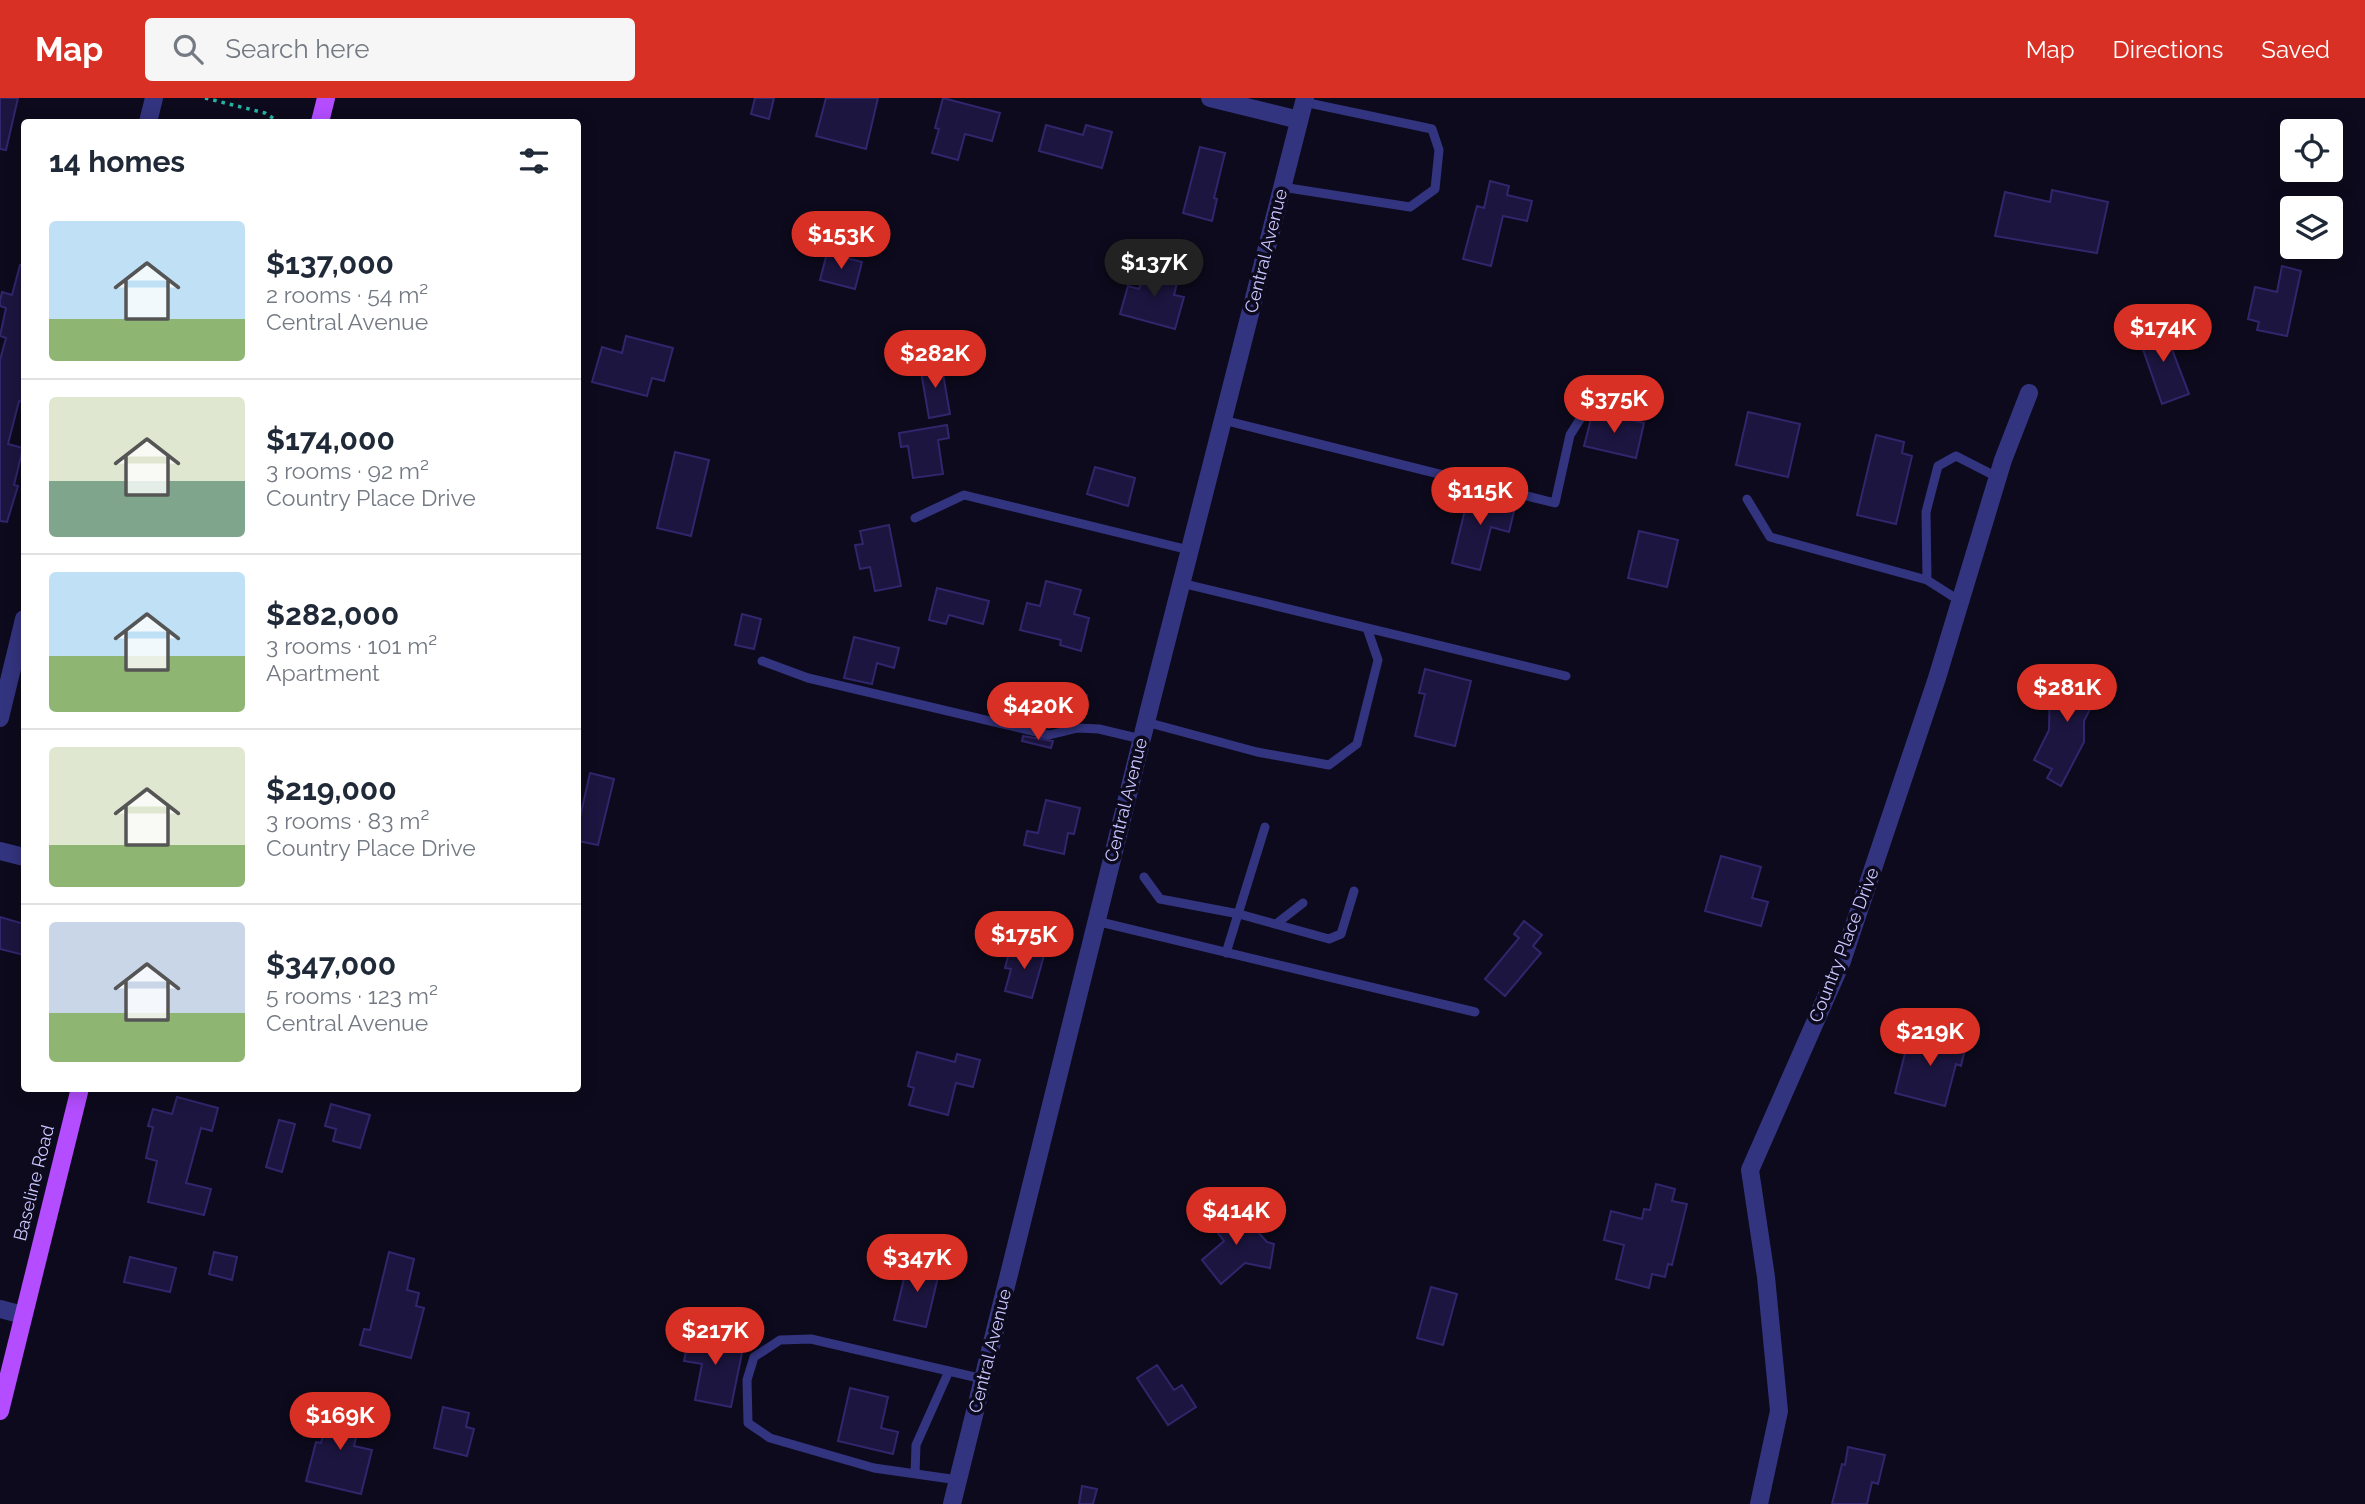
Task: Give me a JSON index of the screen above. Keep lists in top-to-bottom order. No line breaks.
{"streets":{"main road":["Baseline Road"],"street":["Central Avenue","Country Place Drive"]},"page":{"header":"Map","search":"Search here","nav":["Map","Directions","Saved"],"heading":"14 homes","list":[{"name":"$137,000","note":"2 rooms · 54 m² · Central Avenue"},{"name":"$174,000","note":"3 rooms · 92 m² · Country Place Drive"},{"name":"$282,000","note":"3 rooms · 101 m² · Apartment"},{"name":"$219,000","note":"3 rooms · 83 m² · Country Place Drive"},{"name":"$347,000","note":"5 rooms · 123 m² · Central Avenue"}],"price":["$153K","$137K","$174K","$282K","$375K","$115K","$281K","$420K","$175K","$219K","$414K","$347K","$217K","$169K"]}}
